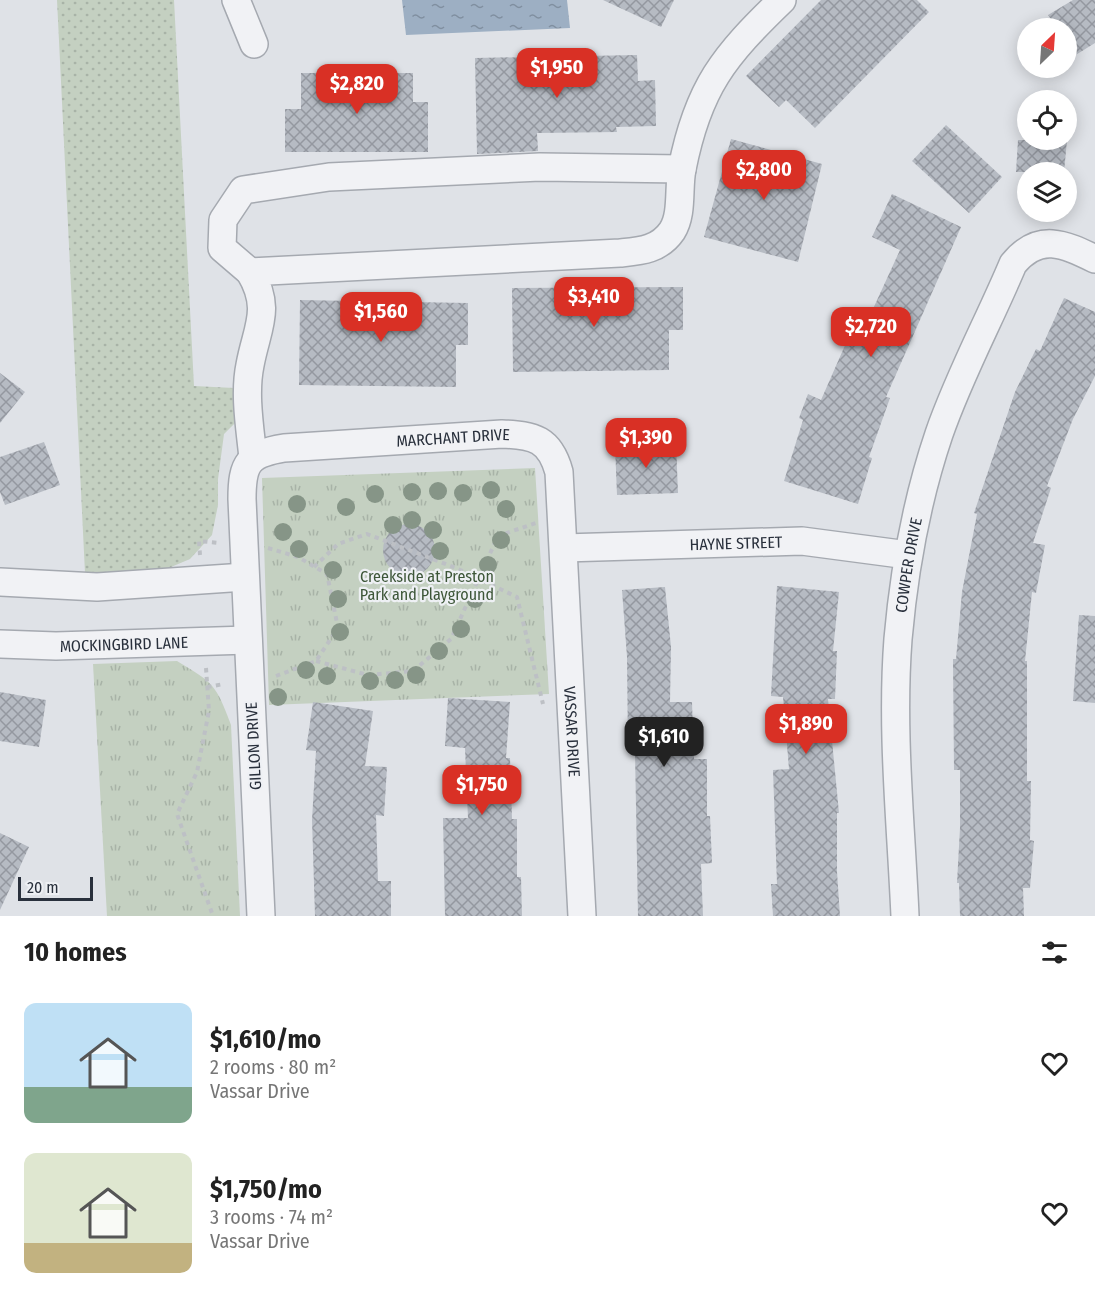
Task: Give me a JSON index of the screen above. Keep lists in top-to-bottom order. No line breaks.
{"streets":{"street":["MARCHANT DRIVE","HAYNE STREET","COWPER DRIVE","MOCKINGBIRD LANE","VASSAR DRIVE","GILLON DRIVE"]},"crossings":[["MARCHANT DRIVE","HAYNE STREET"],["MARCHANT DRIVE","VASSAR DRIVE"],["HAYNE STREET","COWPER DRIVE"],["HAYNE STREET","VASSAR DRIVE"],["MOCKINGBIRD LANE","GILLON DRIVE"]],"parks":["Creekside at Preston Park and Playground"],"scale_bar":"20 m","north":"top right","page":{"price":["$1,950","$2,820","$2,800","$3,410","$1,560","$2,720","$1,390","$1,890","$1,610","$1,750"],"scale":"20 m","heading":"10 homes","list":[{"name":"$1,610/mo","note":"2 rooms · 80 m² · Vassar Drive"},{"name":"$1,750/mo","note":"3 rooms · 74 m² · Vassar Drive"}]}}
